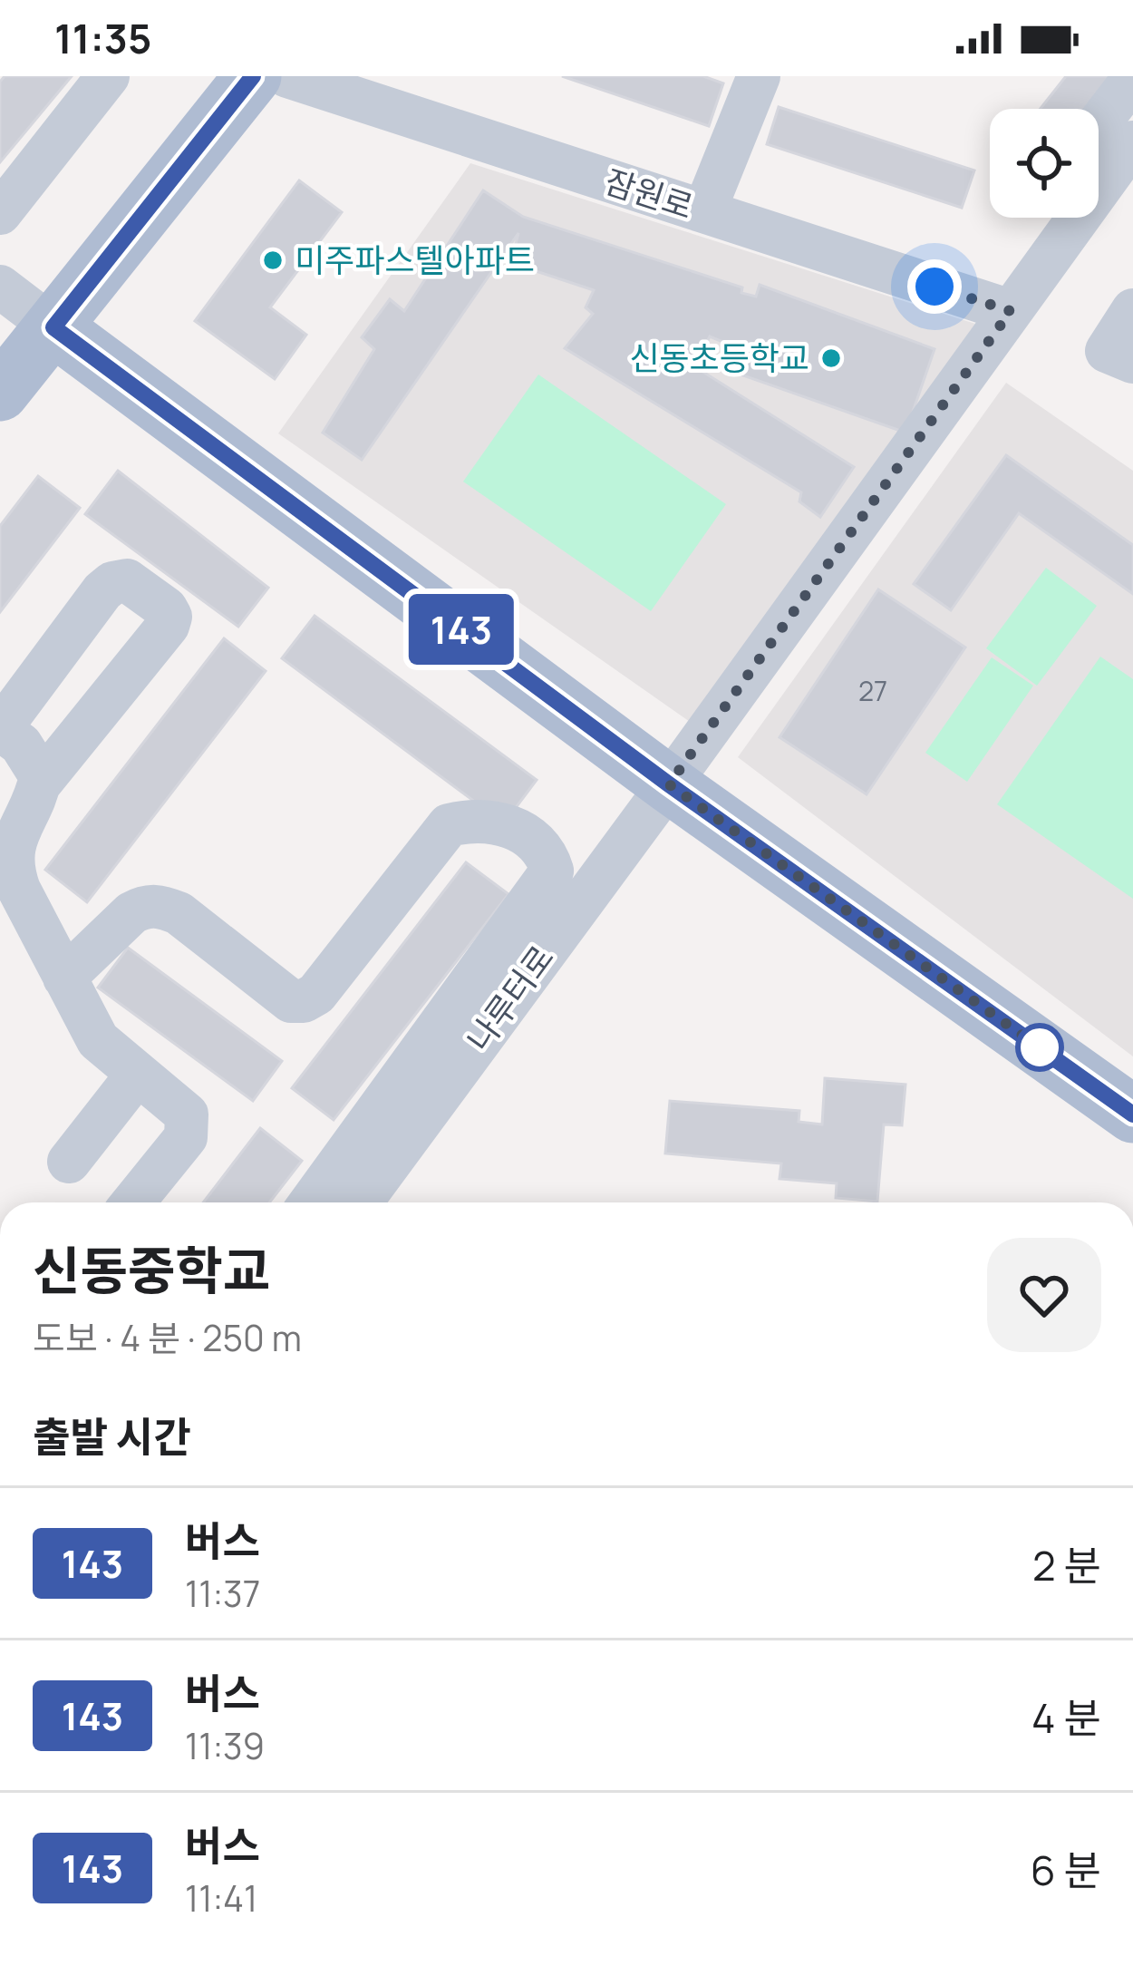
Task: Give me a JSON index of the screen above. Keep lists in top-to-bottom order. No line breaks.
{"streets":{"street":["잠원로","나루터로"]},"crossings":[["잠원로","나루터로"]],"places":["미주파스텔아파트","신동초등학교"],"lines":["bus line 143"],"house_numbers":["27"],"page":{"status":"11:35","on_map":"143","heading":[["신동중학교","도보 · 4 분 · 250 m"],"출발 시간"],"list":[{"mark":"143","name":"버스","note":"11:37","value":"2 분"},{"mark":"143","name":"버스","note":"11:39","value":"4 분"},{"mark":"143","name":"버스","note":"11:41","value":"6 분"}]}}
